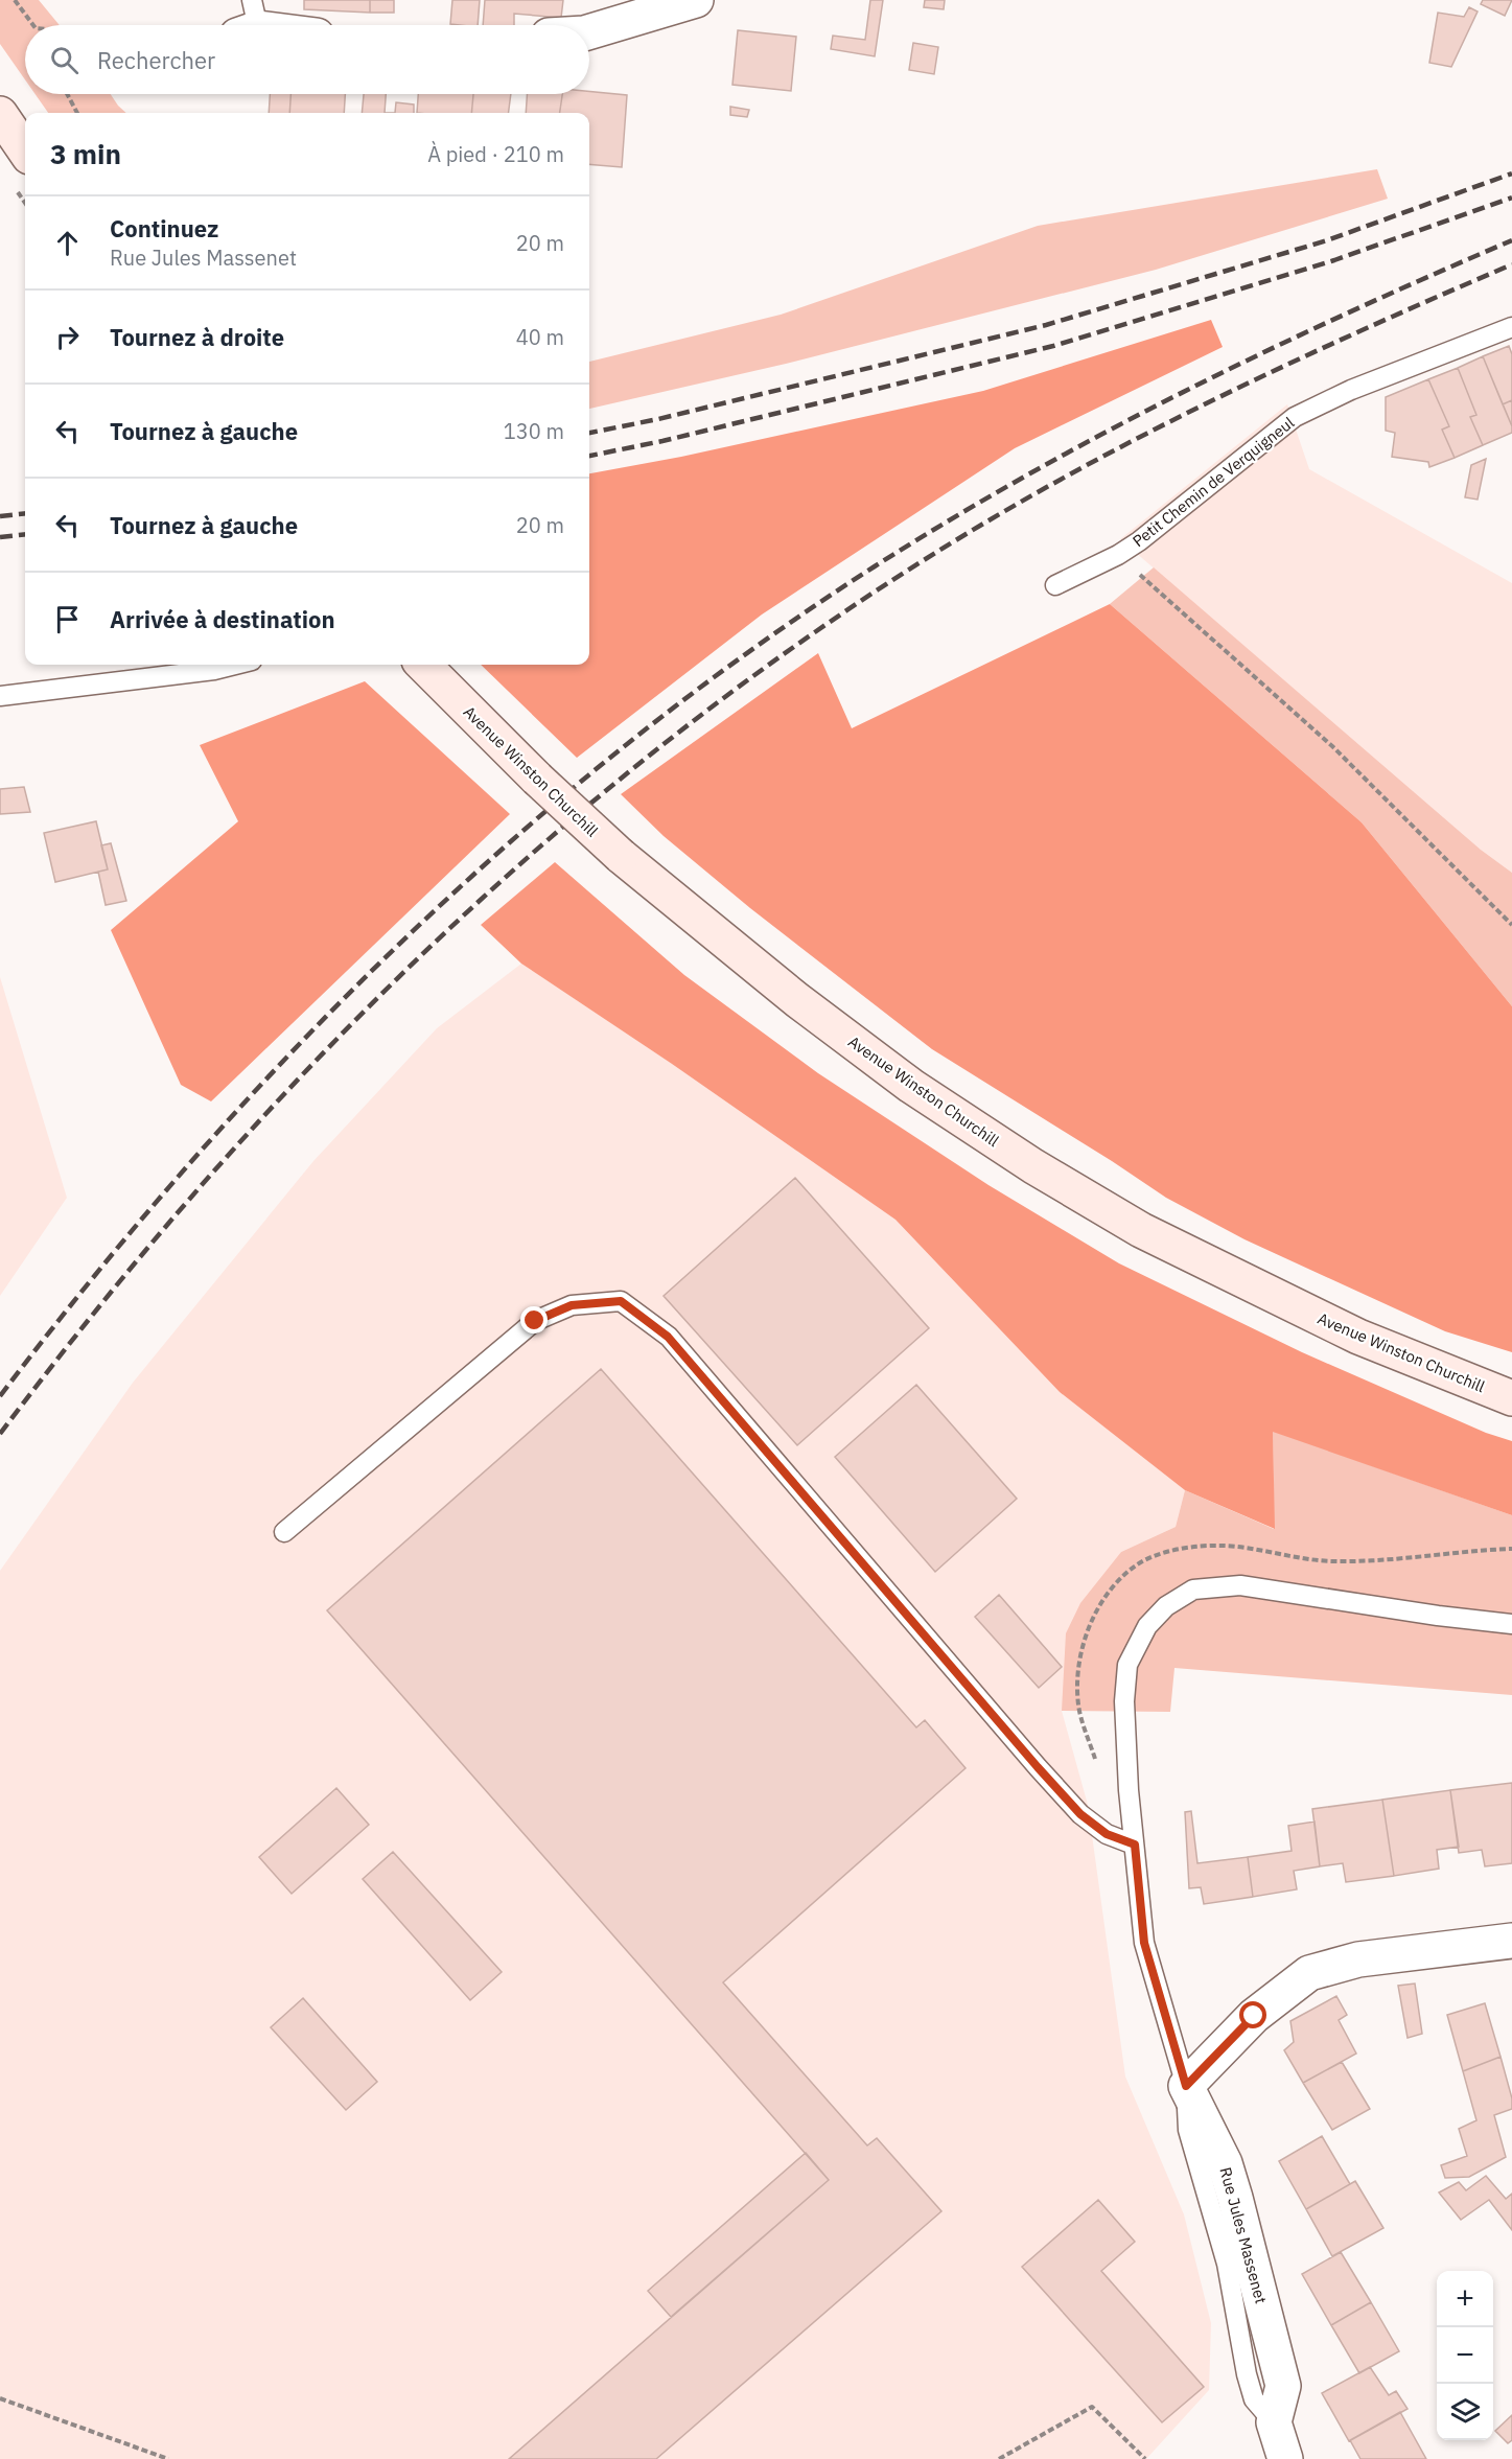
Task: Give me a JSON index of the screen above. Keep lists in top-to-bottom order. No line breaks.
{"streets":{"main road":["Avenue Winston Churchill"],"street":["Rue Jules Massenet"],"lane":["Petit Chemin de Verquigneul"]},"page":{"search":"Rechercher","heading":["3 min","À pied · 210 m"],"list":[["Continuez","Rue Jules Massenet","20 m"],["Tournez à droite","40 m"],["Tournez à gauche","130 m"],["Tournez à gauche","20 m"],"Arrivée à destination"],"map_buttons":["+","−"]}}
